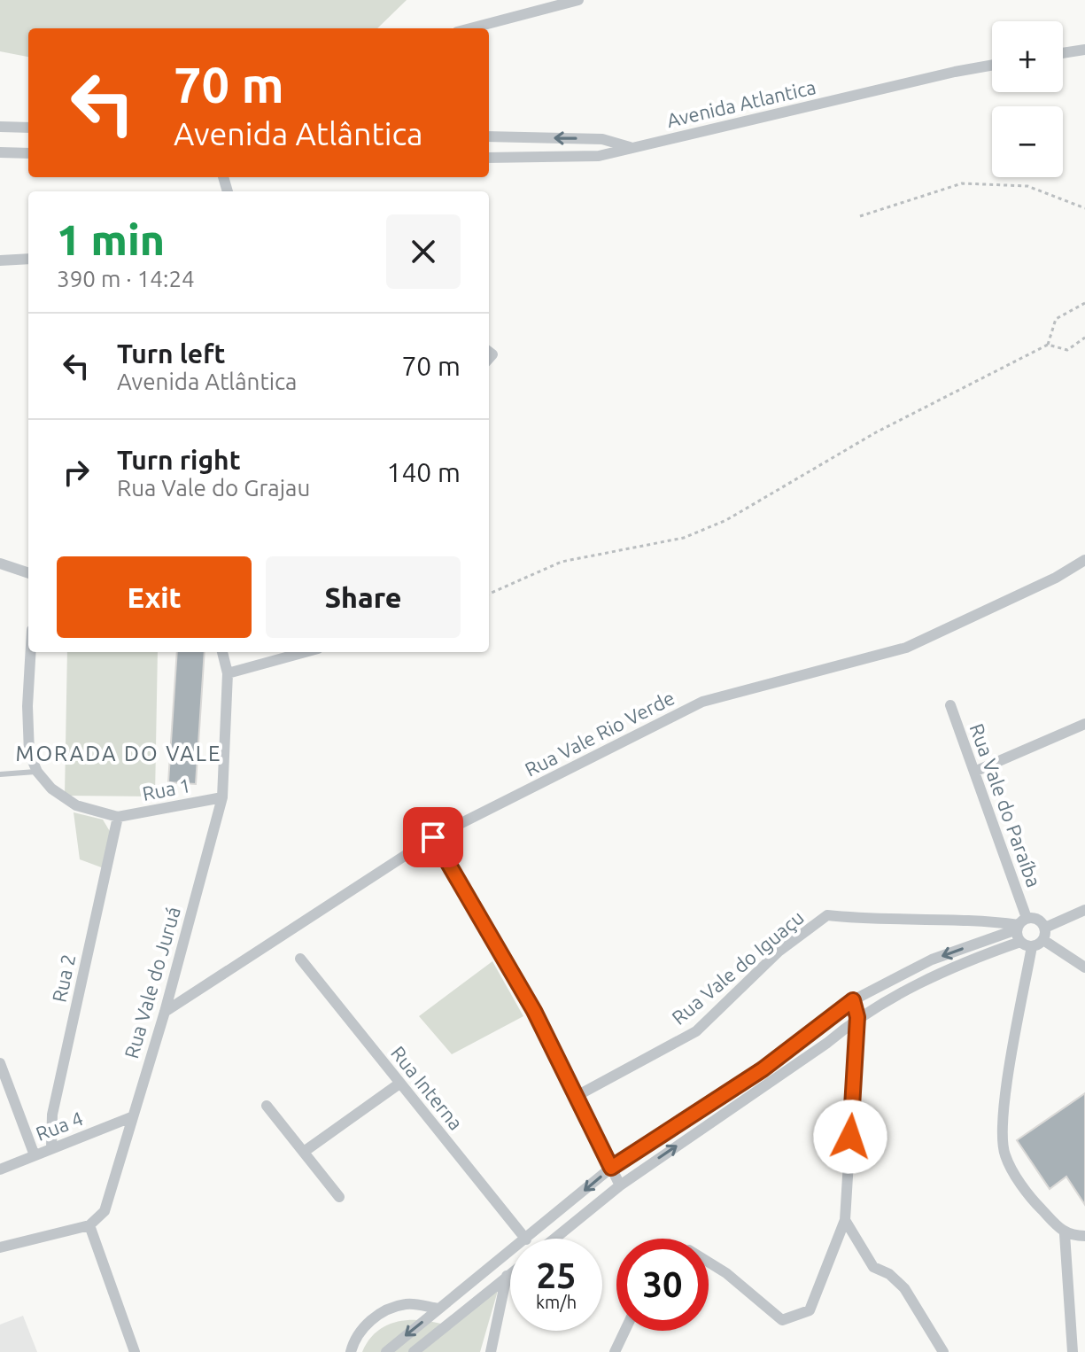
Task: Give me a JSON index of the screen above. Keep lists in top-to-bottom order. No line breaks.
{"streets":{"street":["Avenida Atlantica","Rua Vale Rio Verde","Rua 1","Rua Vale do Paraíba","Rua Vale do Iguaçu","Rua 2","Rua Vale do Juruá","Rua Interna","Rua 4"]},"crossings":[["Rua Vale Rio Verde","Rua Vale do Juruá"],["Rua 1","Rua 2"],["Rua 1","Rua Vale do Juruá"],["Rua Vale do Paraíba","Rua Vale do Iguaçu"],["Rua 2","Rua 4"],["Rua Vale do Juruá","Rua 4"]],"districts":["MORADA DO VALE"],"page":{"map_buttons":["+","−"],"turn":["70 m","Avenida Atlântica"],"heading":["1 min","390 m · 14:24"],"list":[{"name":"Turn left","note":"Avenida Atlântica","value":"70 m"},{"name":"Turn right","note":"Rua Vale do Grajau","value":"140 m"}],"buttons":["Exit","Share"],"speed":"25 km/h","limit":"30"}}
